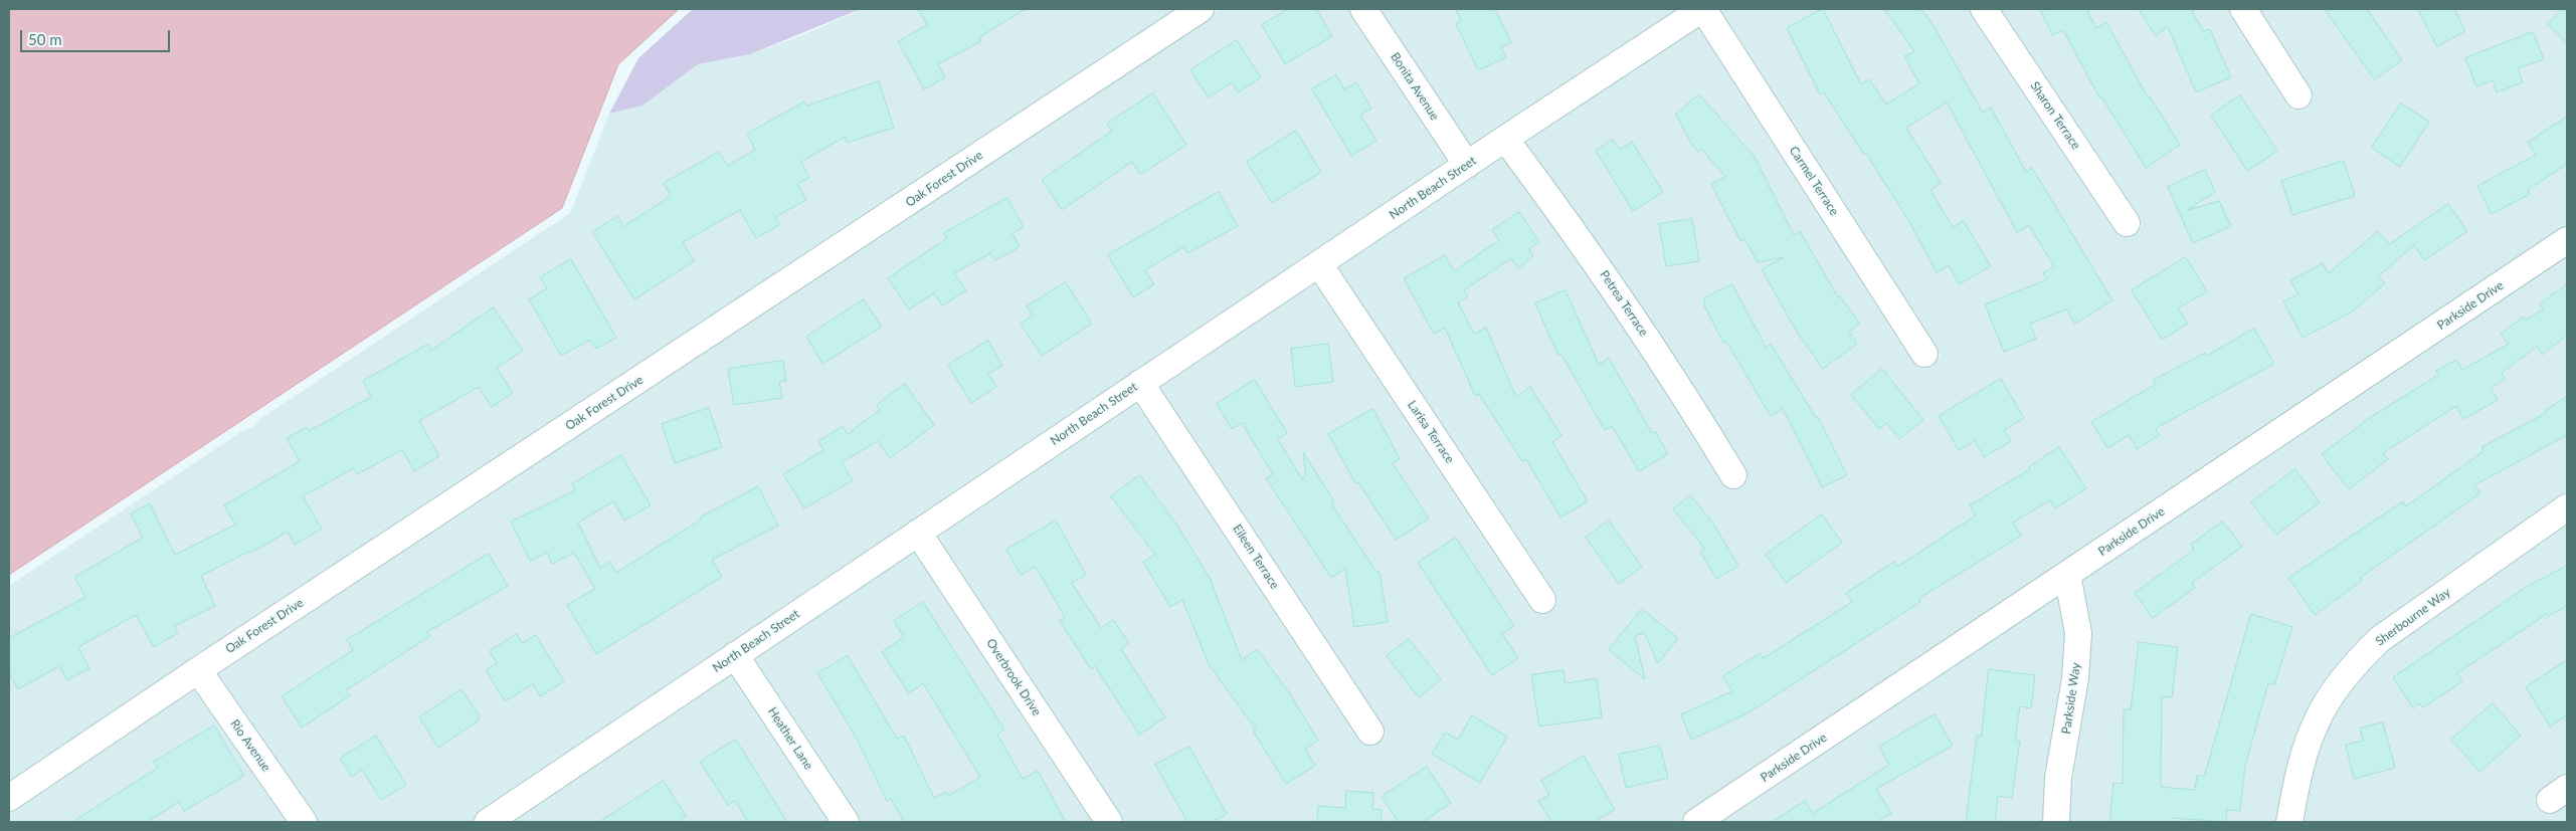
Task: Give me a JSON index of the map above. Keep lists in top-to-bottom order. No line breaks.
{"streets":{"street":["Bonita Avenue","Sharon Terrace","Oak Forest Drive","Carmel Terrace","North Beach Street","Petrea Terrace","Parkside Drive","Larisa Terrace","Eileen Terrace","Sherbourne Way","Overbrook Drive","Parkside Way","Heather Lane","Rio Avenue"]},"crossings":[["Bonita Avenue","North Beach Street"],["Oak Forest Drive","Rio Avenue"],["Carmel Terrace","North Beach Street"],["North Beach Street","Petrea Terrace"],["North Beach Street","Larisa Terrace"],["North Beach Street","Eileen Terrace"],["North Beach Street","Overbrook Drive"],["North Beach Street","Heather Lane"],["Parkside Drive","Parkside Way"]],"scale_bar":"50 m"}
